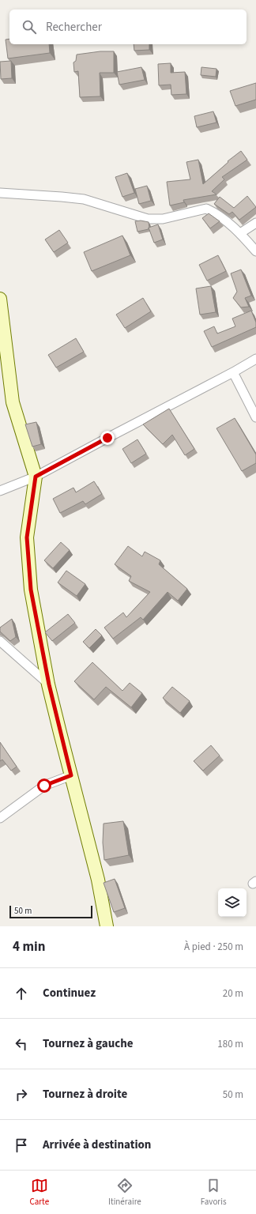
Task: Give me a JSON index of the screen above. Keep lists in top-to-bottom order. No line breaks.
{"scale_bar":"50 m","page":{"search":"Rechercher","scale":"50 m","heading":["4 min","À pied · 250 m"],"list":[["Continuez","20 m"],["Tournez à gauche","180 m"],["Tournez à droite","50 m"],"Arrivée à destination"],"nav":["Carte","Itinéraire","Favoris"]}}
